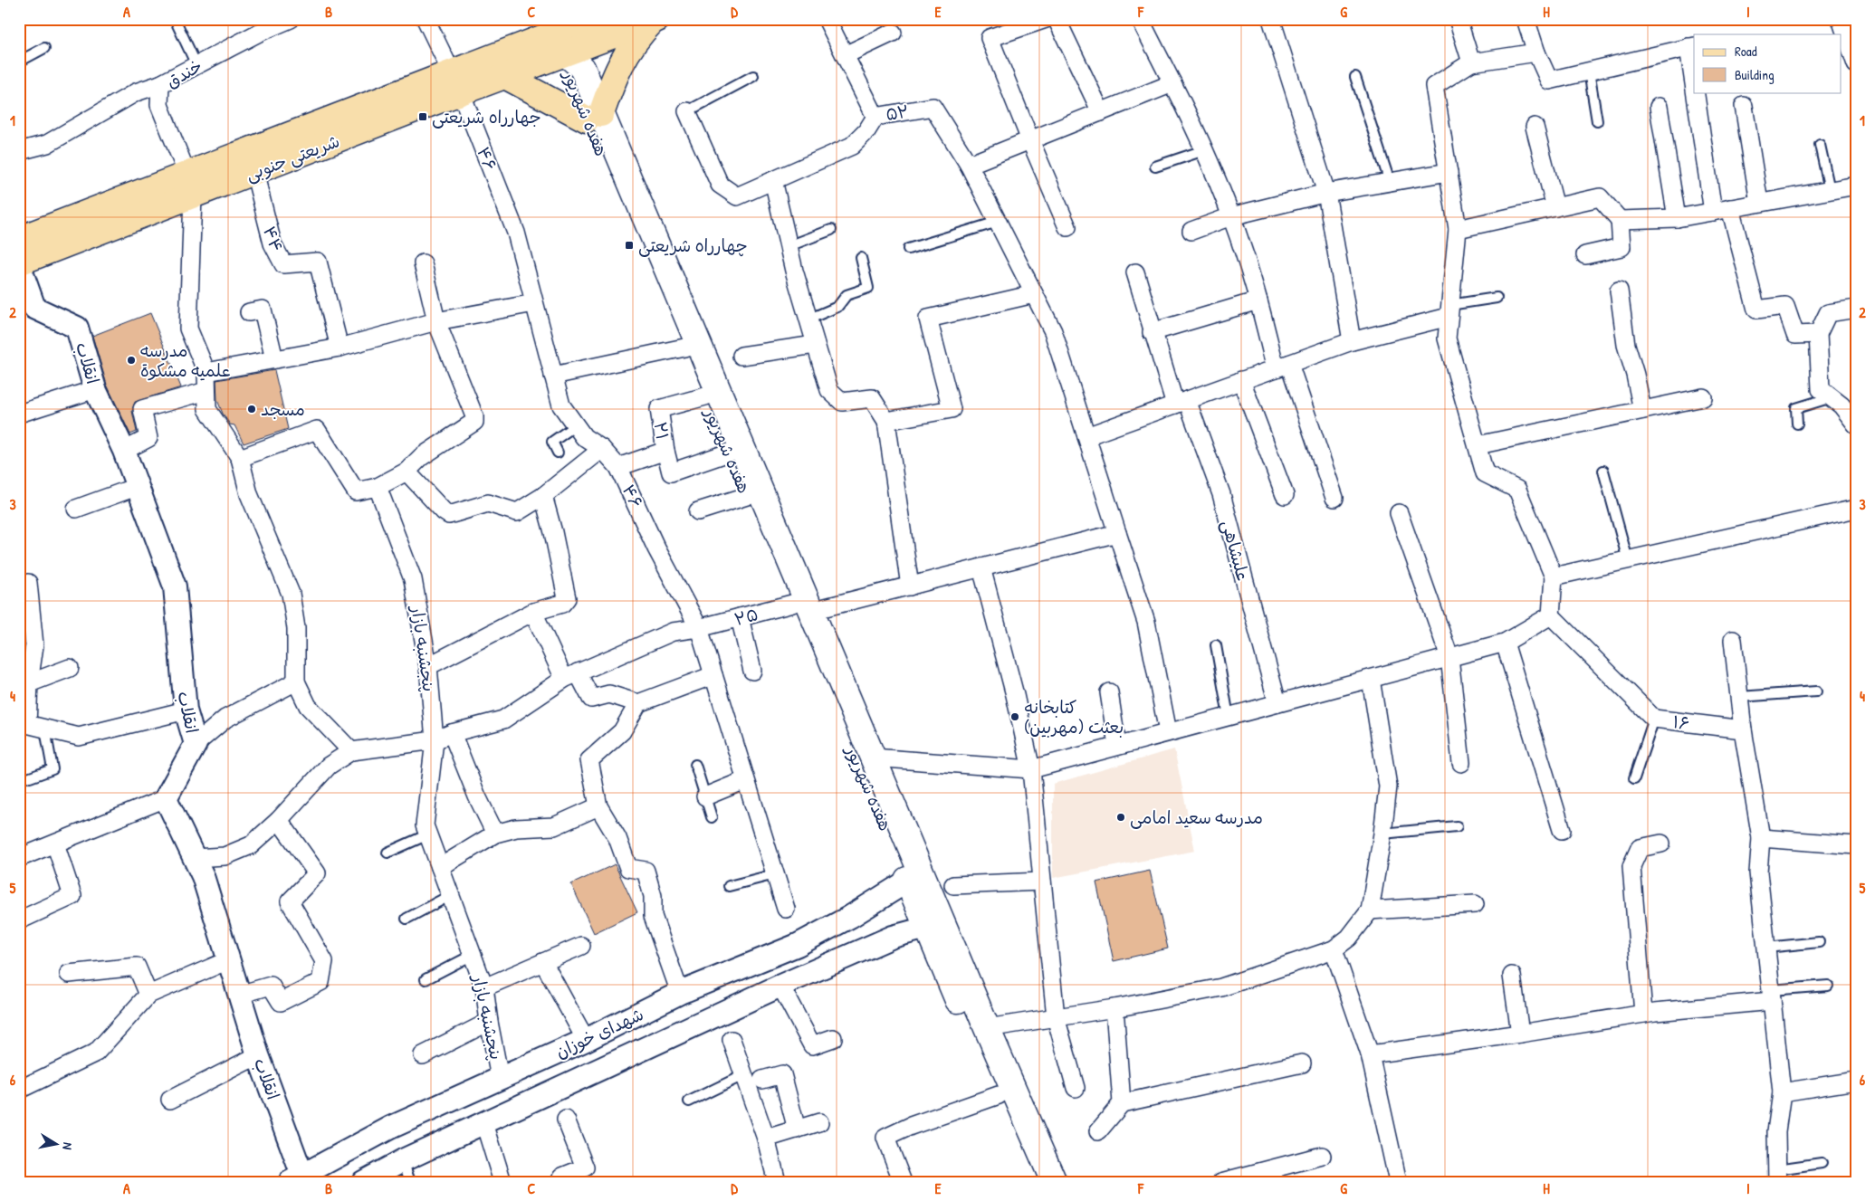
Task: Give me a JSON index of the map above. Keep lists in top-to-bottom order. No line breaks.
{"streets":{"main road":["هفده شهریور","شریعتی جنوبی"],"street":["خندق","۵۲","۴۶","۴۴","انقلاب","۲۱","علیشاهی","۲۵","پنجشنبه بازار","۱۶","شهدای خوزان"]},"crossings":[["خندق","شریعتی جنوبی"],["هفده شهریور","شریعتی جنوبی"],["هفده شهریور","۲۱"],["هفده شهریور","۲۵"],["هفده شهریور","شهدای خوزان"],["شریعتی جنوبی","۴۶"],["شریعتی جنوبی","۴۴"],["شریعتی جنوبی","انقلاب"],["۴۶","۲۱"],["۴۶","۲۵"],["انقلاب","شهدای خوزان"],["۲۵","پنجشنبه بازار"],["پنجشنبه بازار","شهدای خوزان"]],"places":{"transit":["جهارراه شریعتی","چهارراه شریعتی"],"other":["مدرسه علمیه مشکوة","مسجد","کتابخانه بعثت (مهربین)","مدرسه سعید امامی"]},"legend":["Road","Building"],"north":"right","grid":{"columns":["A","B","C","D","E","F","G","H","I"],"rows":["1","2","3","4","5","6"]}}
